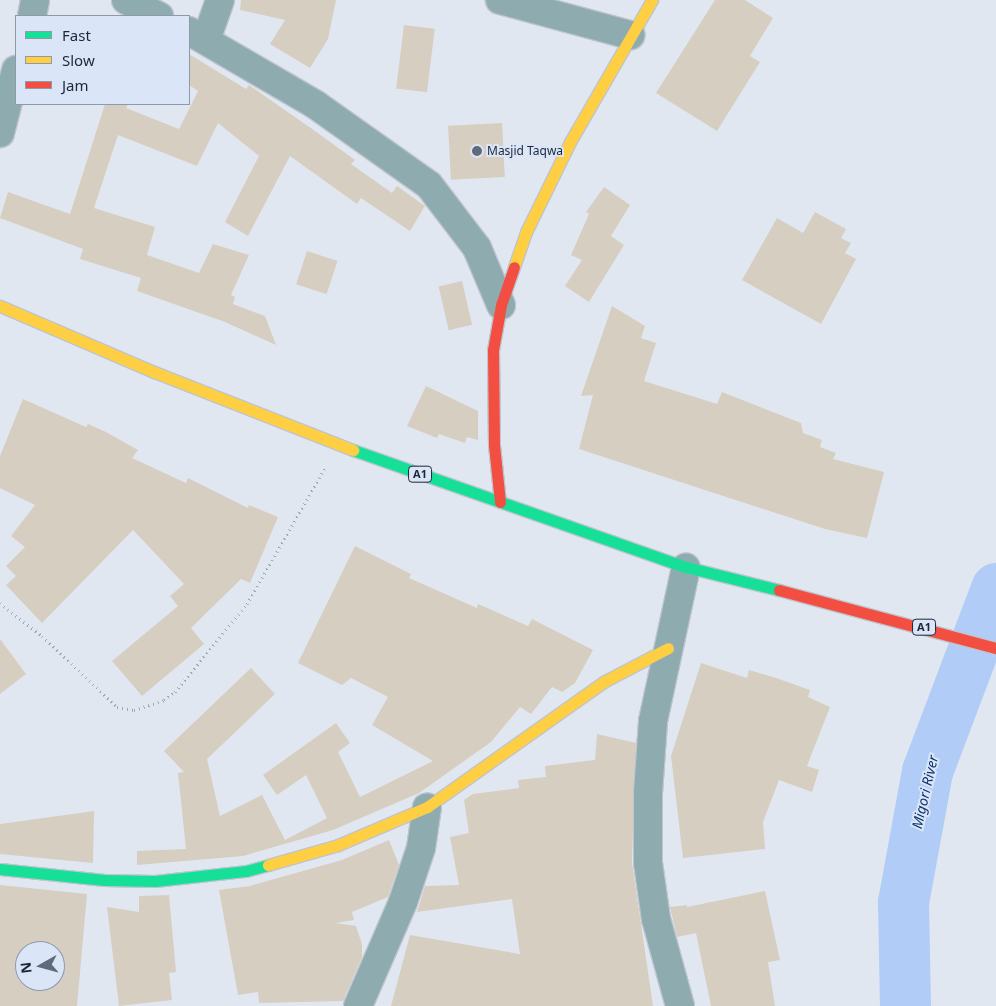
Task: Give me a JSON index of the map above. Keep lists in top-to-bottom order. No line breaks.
{"streets":{"main road":["A1"]},"water":["Migori River"],"places":["Masjid Taqwa"],"legend":["Fast","Slow","Jam"],"north":"left"}
